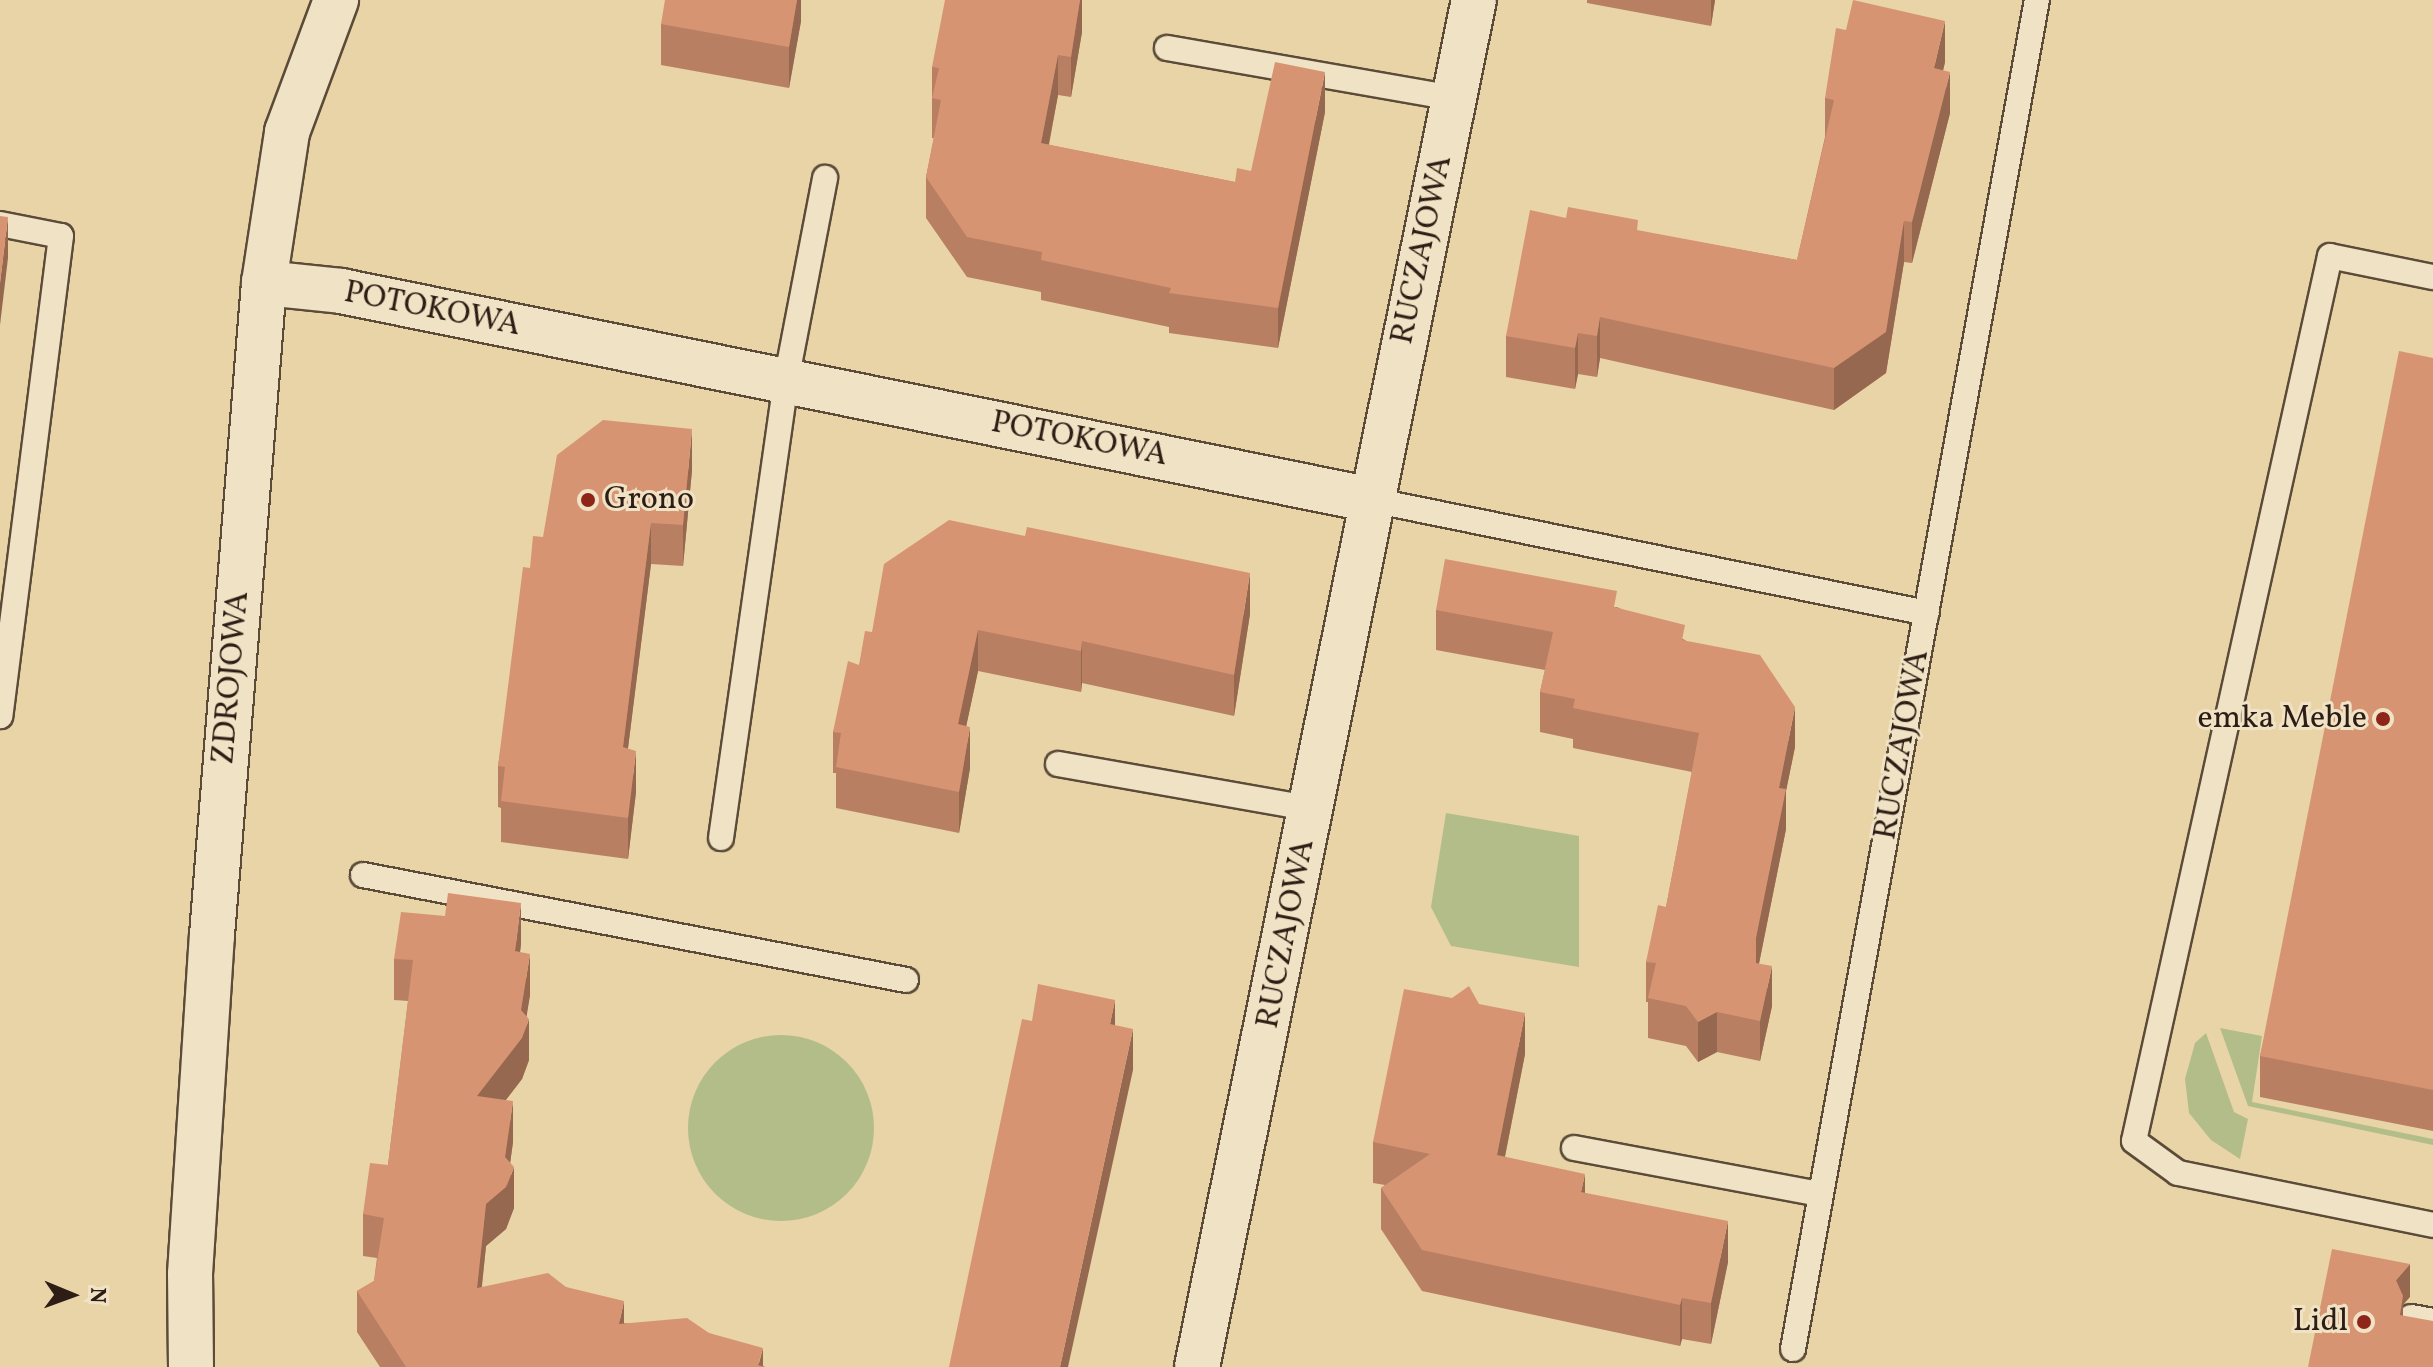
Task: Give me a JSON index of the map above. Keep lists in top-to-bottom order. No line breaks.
{"streets":{"street":["RUCZAJOWA","POTOKOWA","ZDROJOWA"]},"crossings":[["RUCZAJOWA","POTOKOWA"],["POTOKOWA","ZDROJOWA"]],"places":["Grono","emka Meble","Lidl"],"north":"right"}
